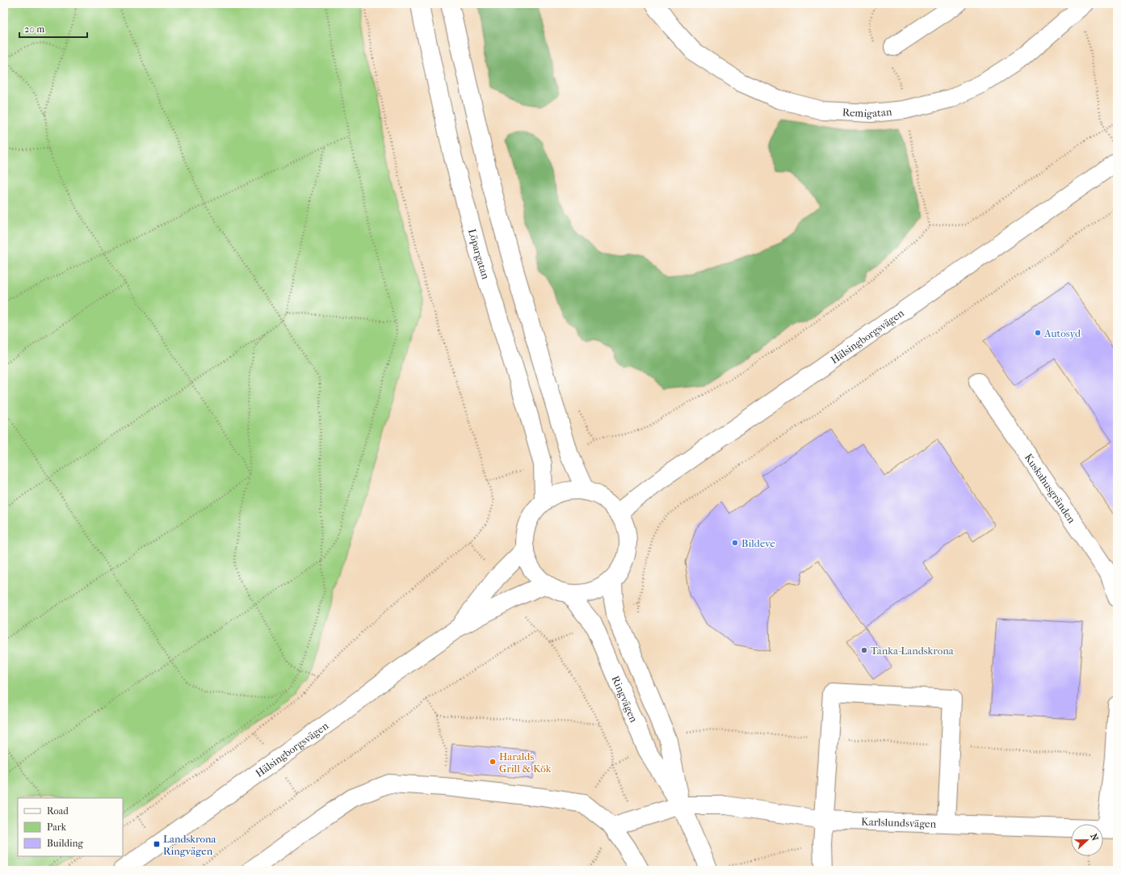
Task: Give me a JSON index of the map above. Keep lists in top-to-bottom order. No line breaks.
{"streets":{"street":["Remigatan","Löpargatan","Hälsingborgsvägen","Kuskahusgränden","Ringvägen","Karlslundsvägen"]},"crossings":[["Löpargatan","Hälsingborgsvägen"],["Löpargatan","Ringvägen"],["Hälsingborgsvägen","Ringvägen"],["Ringvägen","Karlslundsvägen"]],"places":{"other":["Autosyd","Bildeve","Tanka-Landskrona","Haralds Grill & Kök"],"transit":["Landskrona Ringvägen"]},"legend":["Road","Park","Building"],"scale_bar":"20 m","north":"right"}
